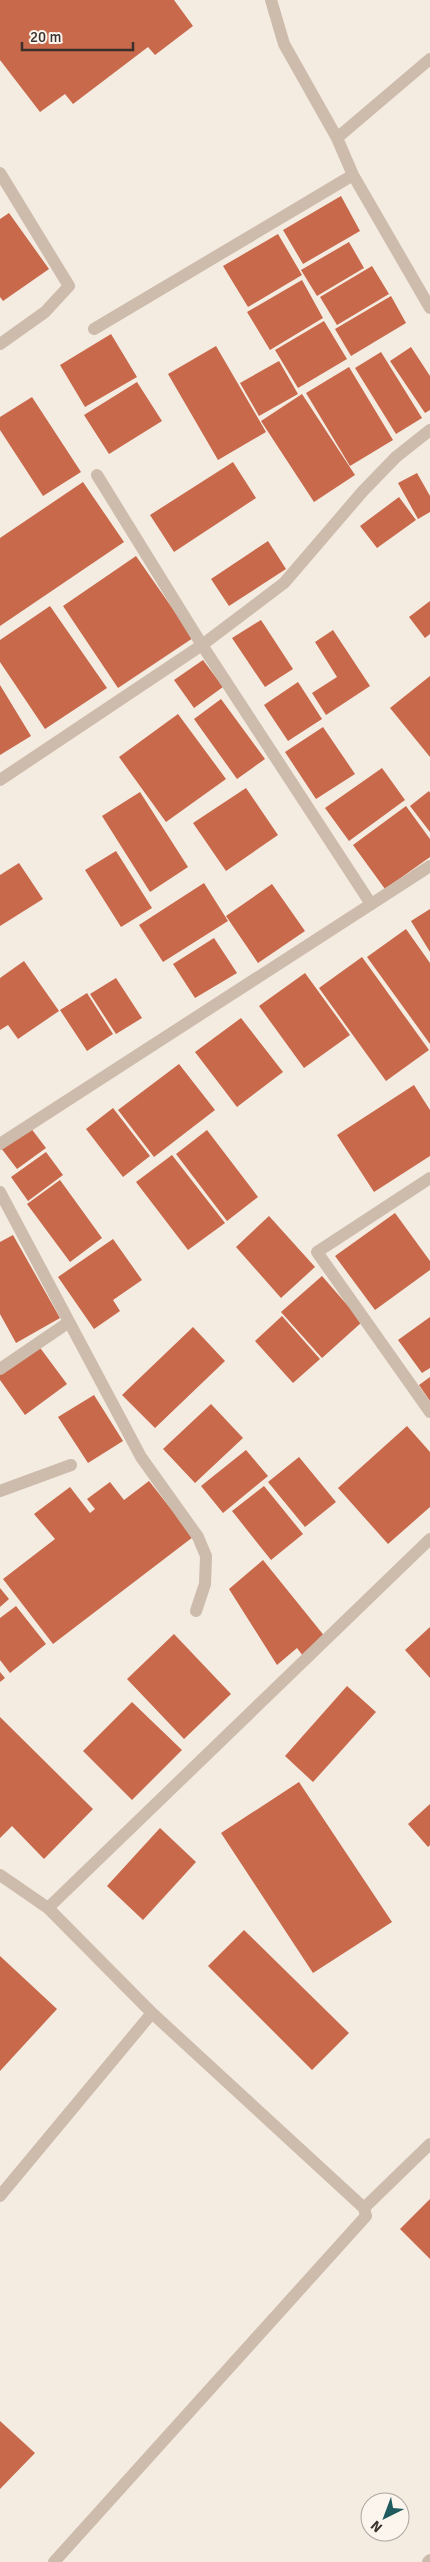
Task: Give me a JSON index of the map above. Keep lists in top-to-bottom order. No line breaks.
{"scale_bar":"20 m","north":"bottom left"}
